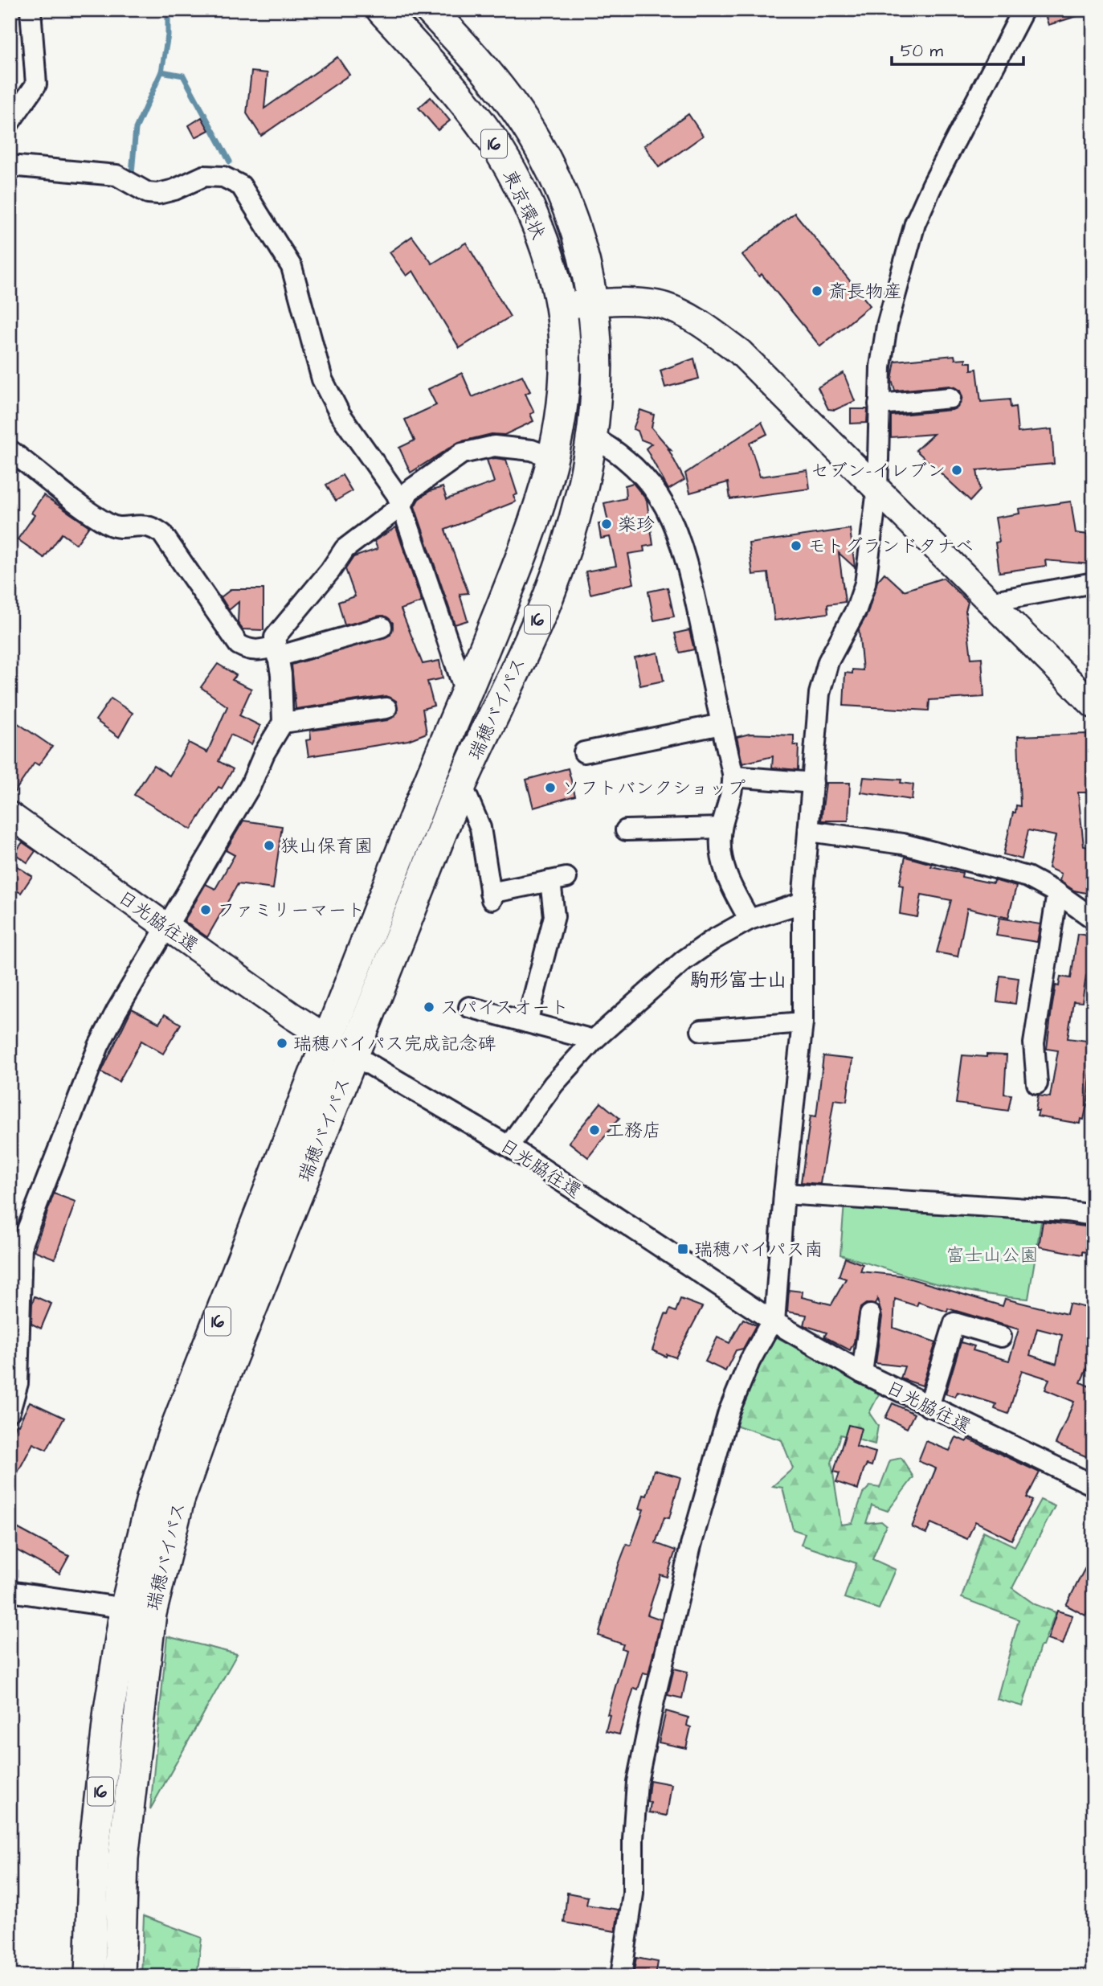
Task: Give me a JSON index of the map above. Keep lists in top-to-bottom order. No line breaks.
{"streets":{"highway":["16","東京環状","瑞穂バイパス"],"main road":["日光脇往還"]},"crossings":[["東京環状","瑞穂バイパス"],["瑞穂バイパス","日光脇往還"]],"districts":["駒形富士山"],"parks":["富士山公園"],"places":{"other":["斎長物産","セブン-イレブン","楽珍","モトグランドタナベ","ソフトバンクショップ","狭山保育園","ファミリーマート","スパイスオート","瑞穂バイパス完成記念碑","工務店"],"transit":["瑞穂バイパス南"]},"scale_bar":"50 m"}
